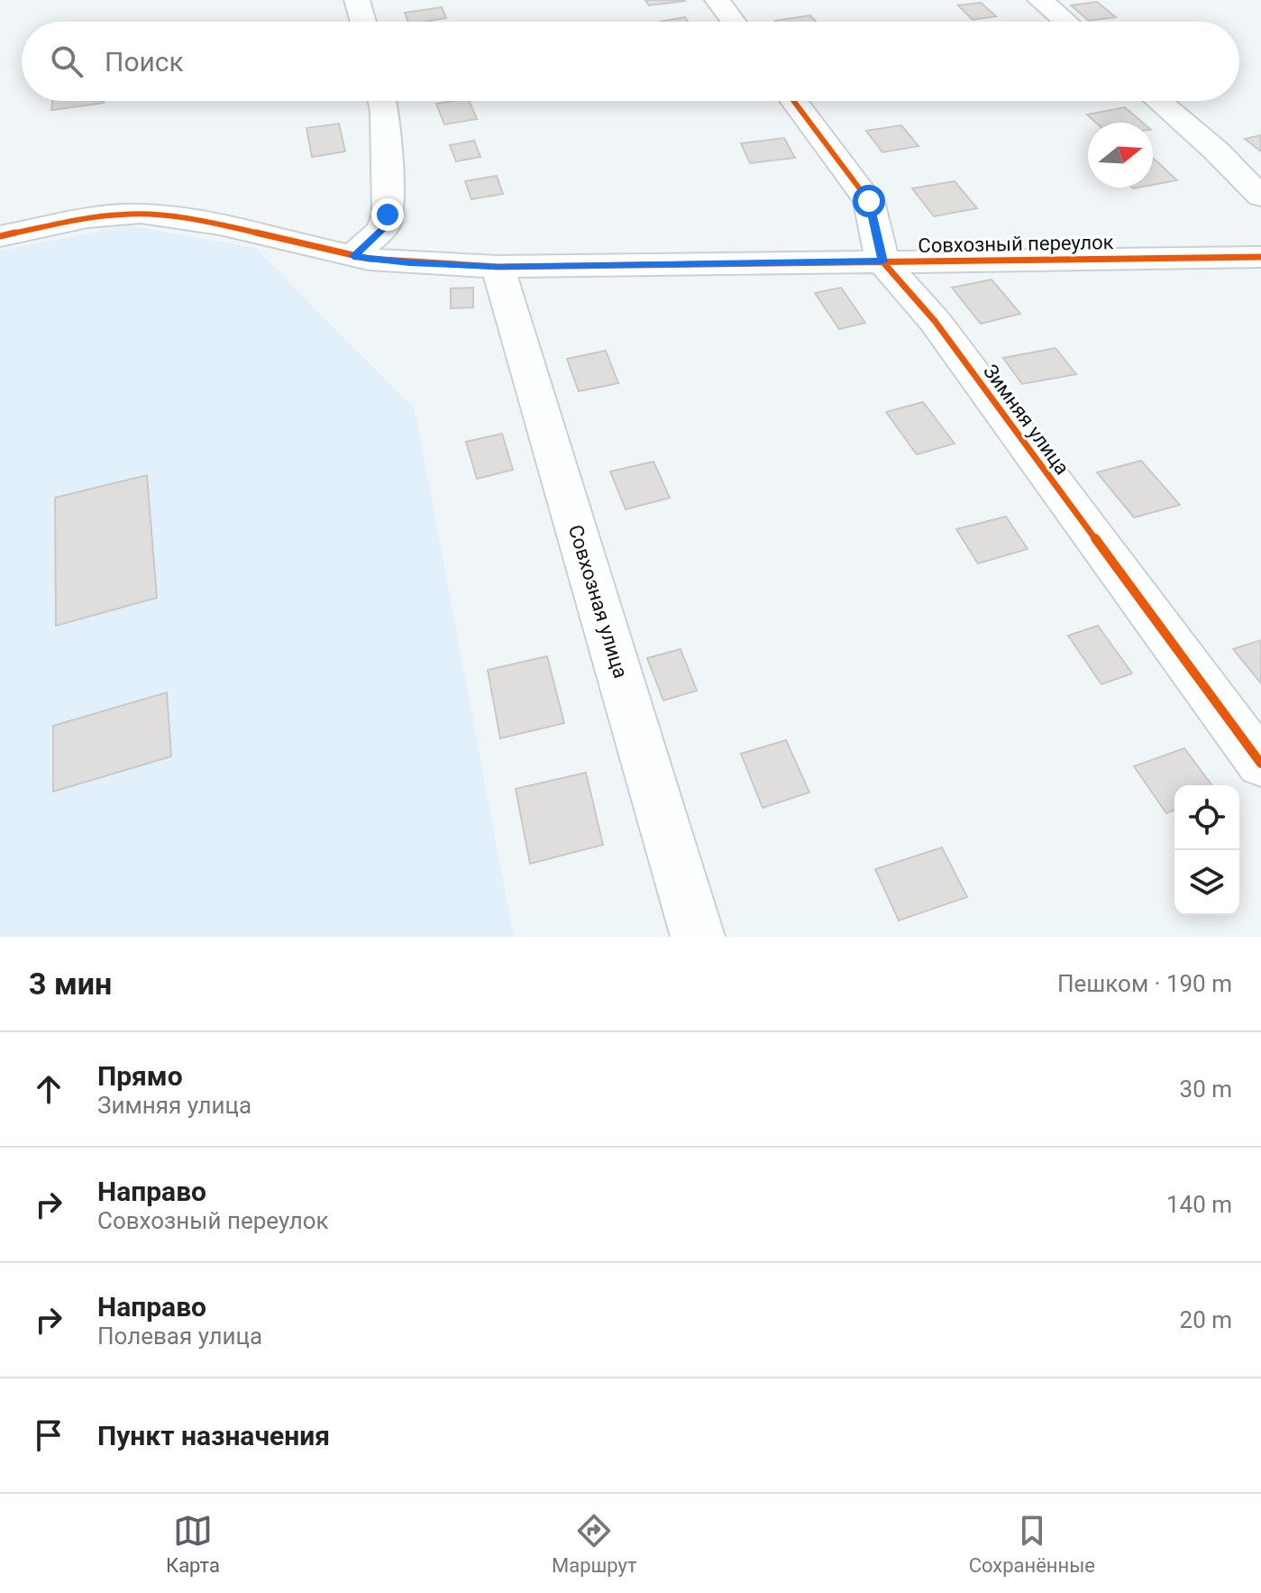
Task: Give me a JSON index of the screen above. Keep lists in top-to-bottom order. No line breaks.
{"streets":{"street":["Совхозный переулок","Зимняя улица","Совхозная улица"]},"crossings":[["Совхозный переулок","Зимняя улица"],["Совхозный переулок","Совхозная улица"]],"north":"right","page":{"search":"Поиск","heading":["3 мин","Пешком · 190 m"],"list":[["Прямо","Зимняя улица","30 m"],["Направо","Совхозный переулок","140 m"],["Направо","Полевая улица","20 m"],"Пункт назначения"],"nav":["Карта","Маршрут","Сохранённые"]}}
